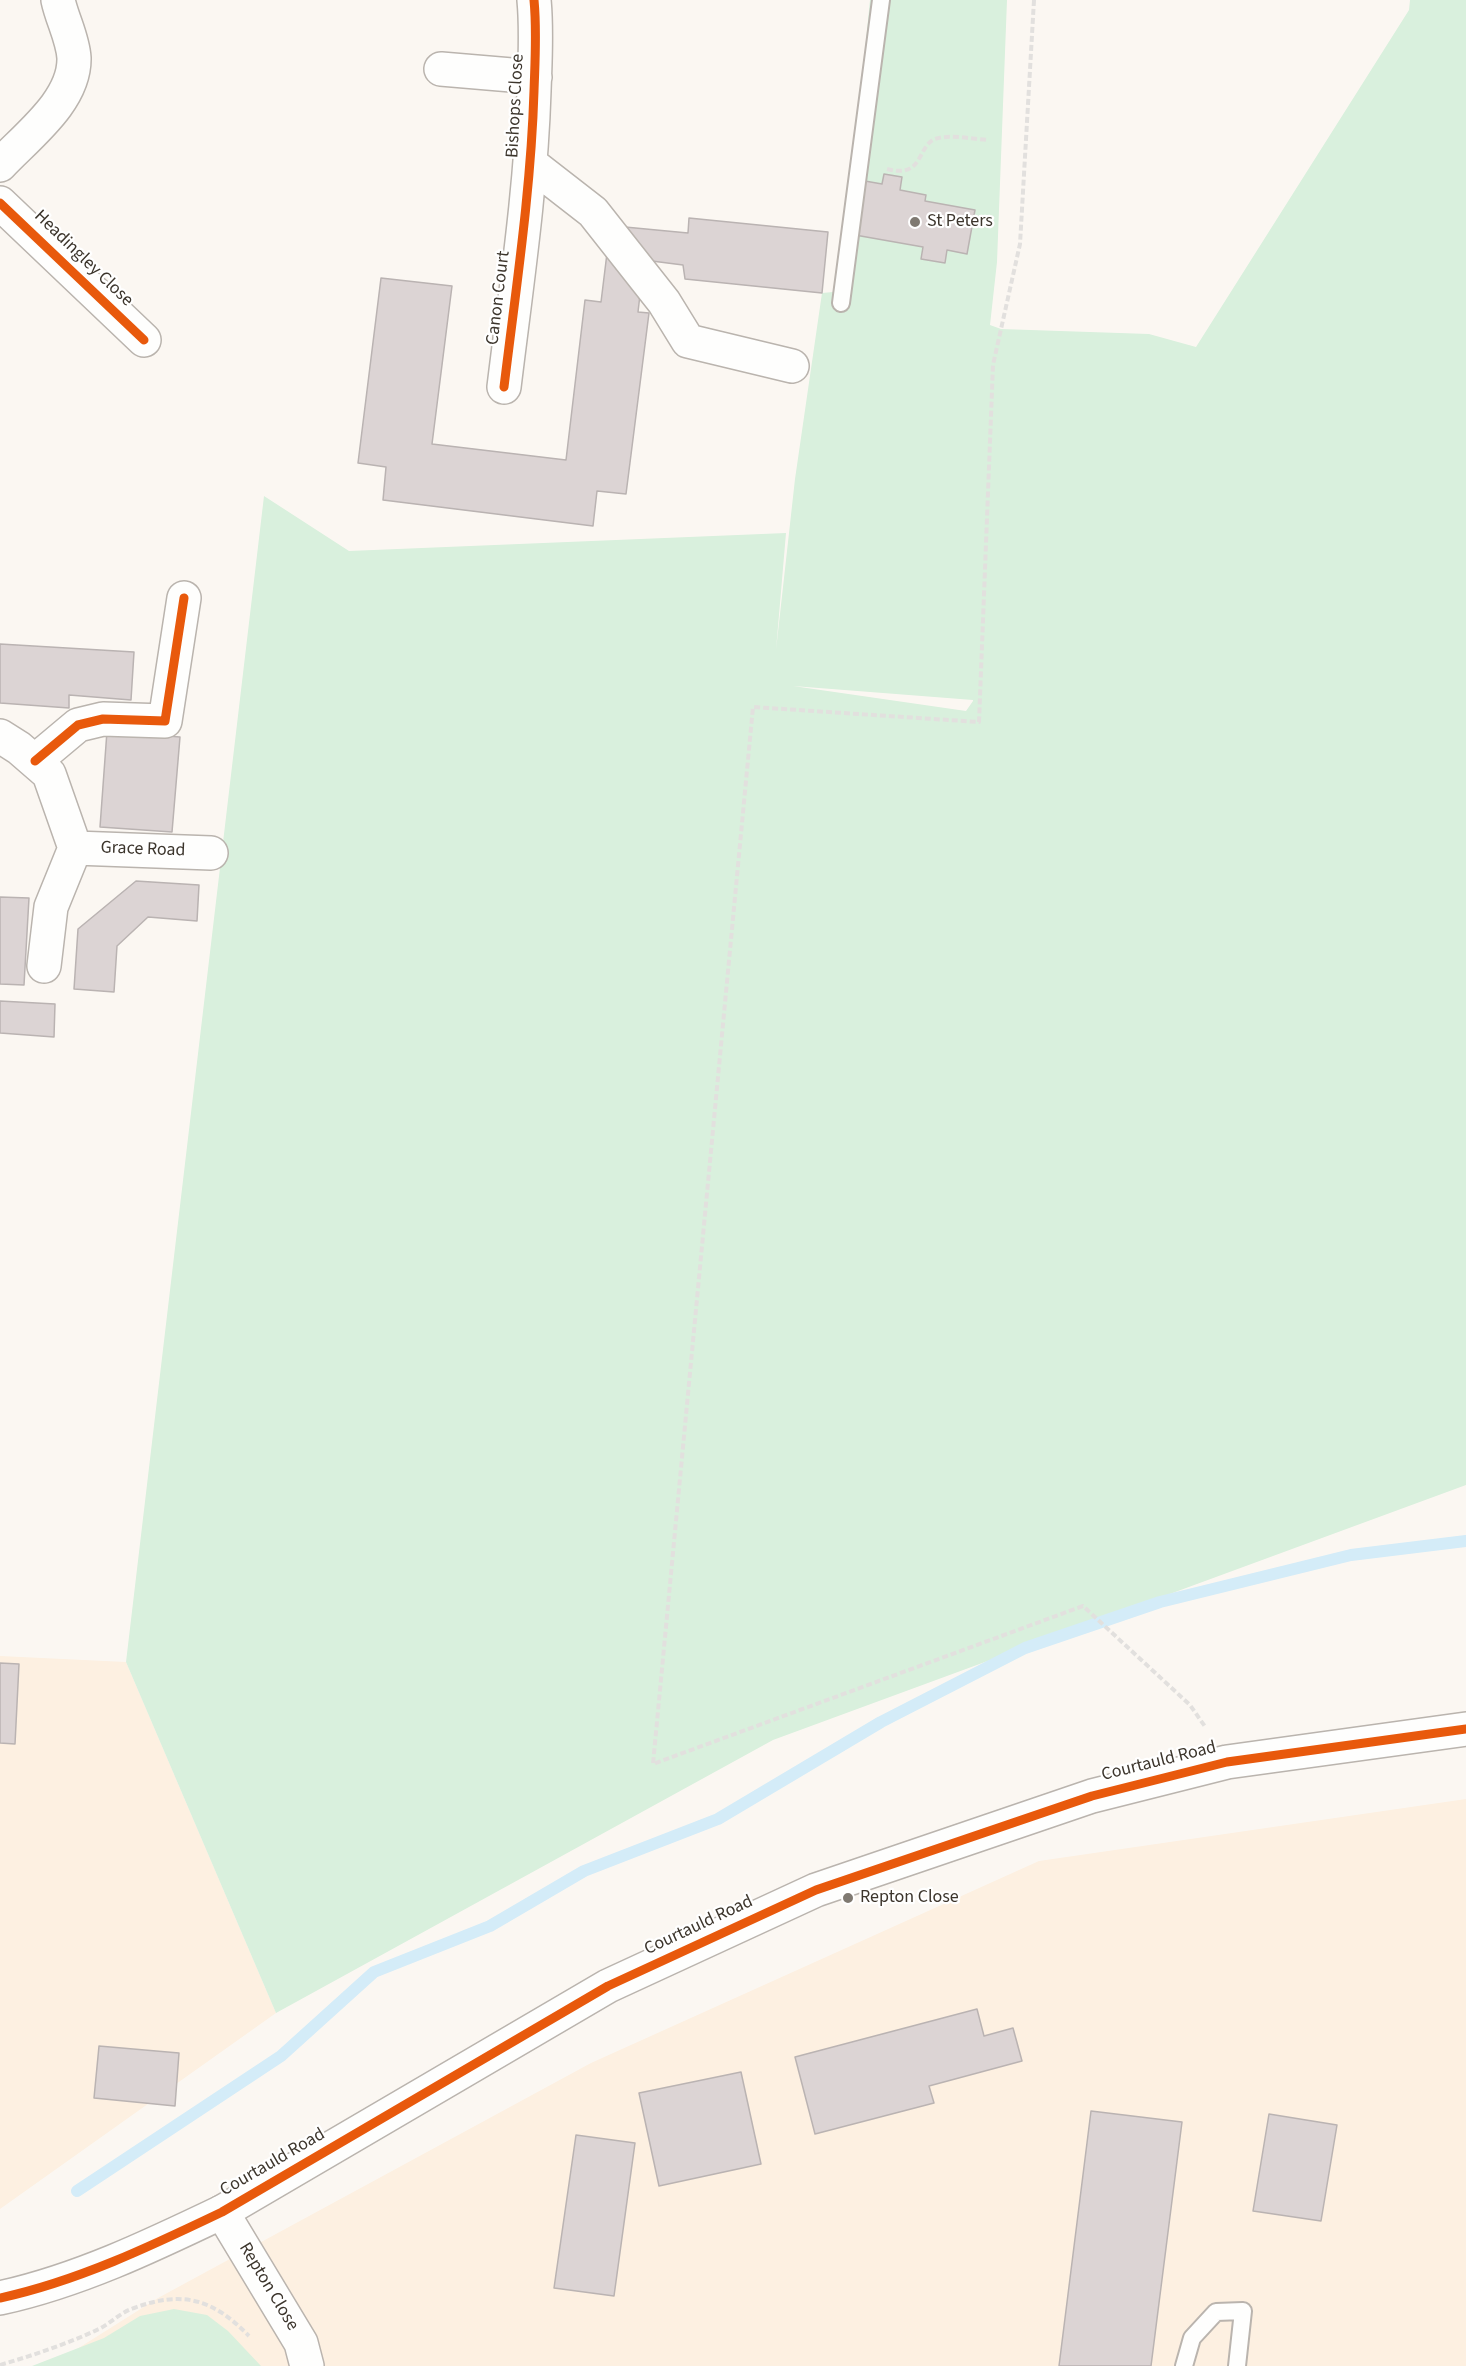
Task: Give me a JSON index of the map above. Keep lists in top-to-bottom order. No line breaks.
{"streets":{"street":["Bishops Close","Headingley Close","Canon Court","Grace Road","Courtauld Road","Repton Close"]},"crossings":[["Bishops Close","Canon Court"],["Courtauld Road","Repton Close"]],"places":["St Peters","Repton Close"]}
